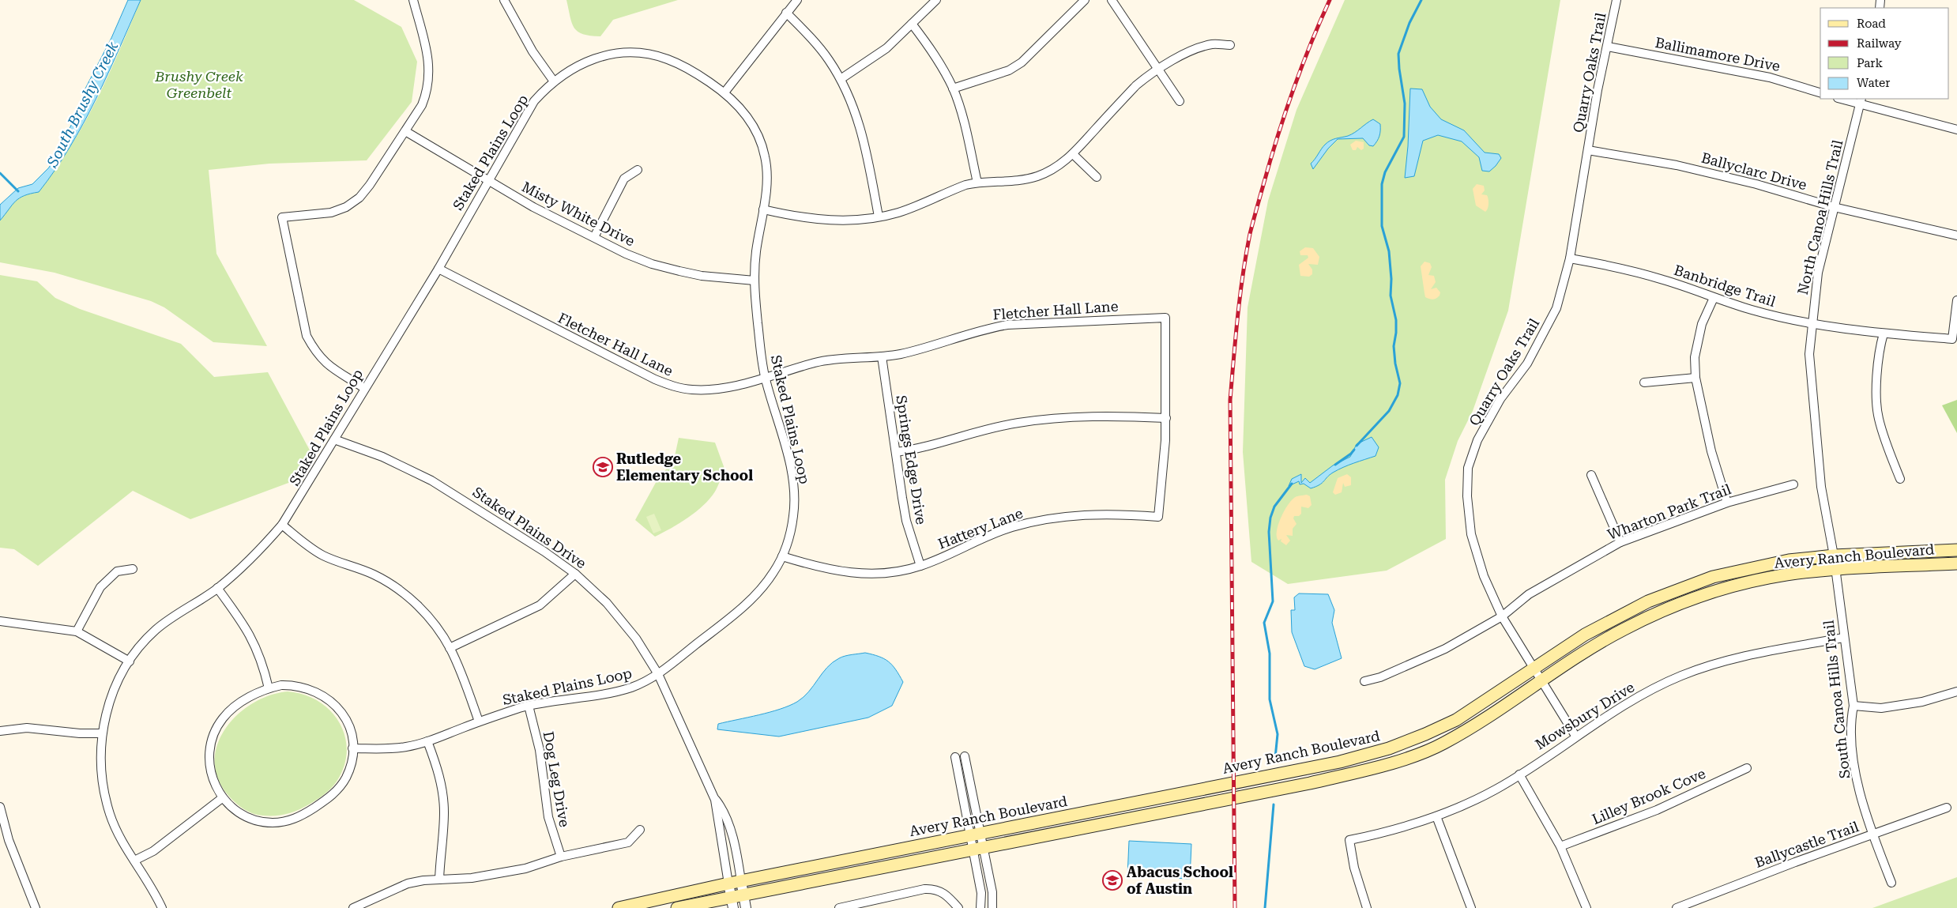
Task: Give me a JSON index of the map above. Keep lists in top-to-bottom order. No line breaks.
{"streets":{"main road":["Avery Ranch Boulevard"],"street":["Ballimamore Drive","Quarry Oaks Trail","Staked Plains Loop","Ballyclarc Drive","Misty White Drive","North Canoa Hills Trail","Banbridge Trail","Fletcher Hall Lane","Springs Edge Drive","Wharton Park Trail","Staked Plains Drive","Hattery Lane","South Canoa Hills Trail","Mowsbury Drive","Dog Leg Drive","Lilley Brook Cove","Ballycastle Trail"]},"crossings":[["Ballimamore Drive","Quarry Oaks Trail"],["Quarry Oaks Trail","Ballyclarc Drive"],["Quarry Oaks Trail","Banbridge Trail"],["Quarry Oaks Trail","Wharton Park Trail"],["Quarry Oaks Trail","Avery Ranch Boulevard"],["Quarry Oaks Trail","Mowsbury Drive"],["Staked Plains Loop","Misty White Drive"],["Staked Plains Loop","Fletcher Hall Lane"],["Staked Plains Loop","Staked Plains Drive"],["Staked Plains Loop","Hattery Lane"],["Staked Plains Loop","Dog Leg Drive"],["Ballyclarc Drive","North Canoa Hills Trail"],["North Canoa Hills Trail","Banbridge Trail"],["North Canoa Hills Trail","Avery Ranch Boulevard"],["North Canoa Hills Trail","South Canoa Hills Trail"],["Fletcher Hall Lane","Springs Edge Drive"],["Fletcher Hall Lane","Hattery Lane"],["Springs Edge Drive","Hattery Lane"],["Staked Plains Drive","Avery Ranch Boulevard"],["Avery Ranch Boulevard","South Canoa Hills Trail"],["South Canoa Hills Trail","Mowsbury Drive"],["South Canoa Hills Trail","Ballycastle Trail"]],"water":["South Brushy Creek"],"parks":["Brushy Creek Greenbelt"],"places":{"school or university":["Rutledge Elementary School","Abacus School of Austin"]},"legend":["Road","Railway","Park","Water"]}
